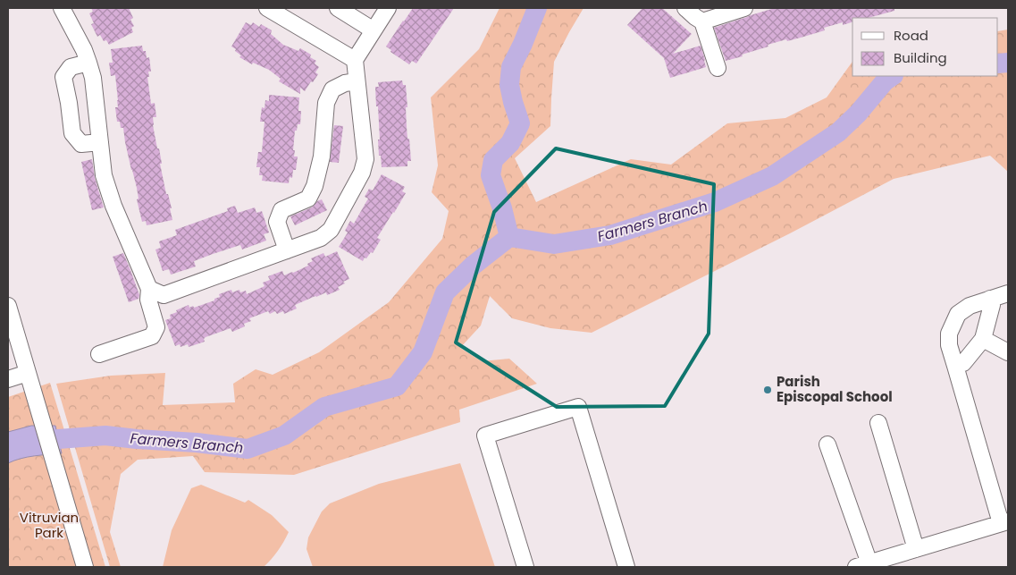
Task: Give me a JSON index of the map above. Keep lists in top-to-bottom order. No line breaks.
{"water":["Farmers Branch"],"parks":["Vitruvian Park"],"places":["Parish Episcopal School"],"legend":["Road","Building"]}
